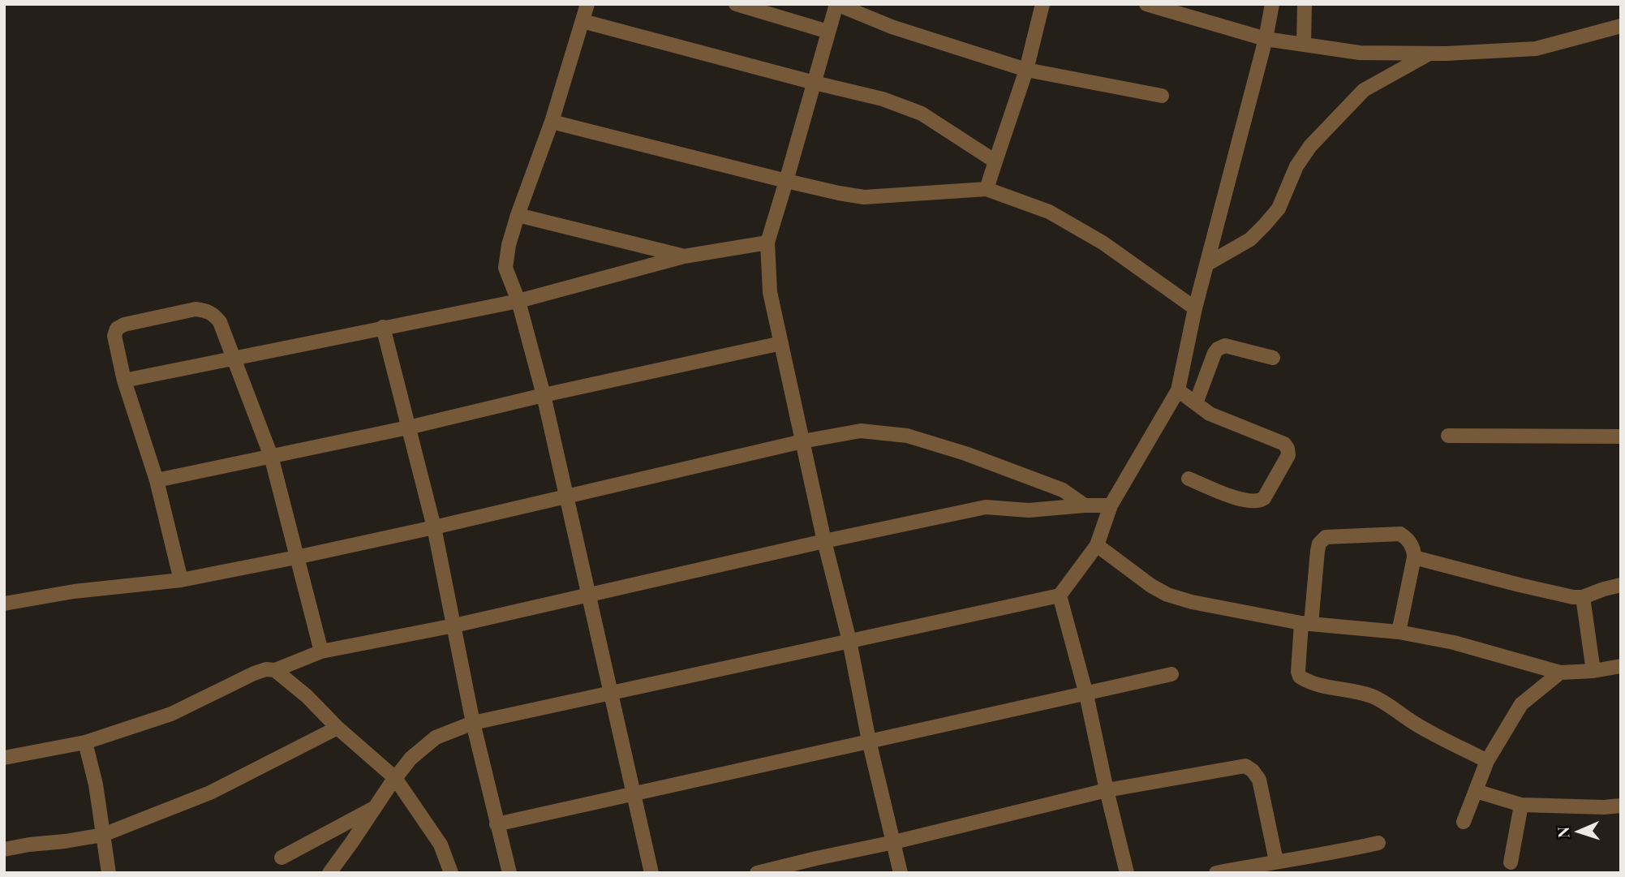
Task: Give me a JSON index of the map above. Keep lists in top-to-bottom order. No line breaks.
{"north":"left"}
